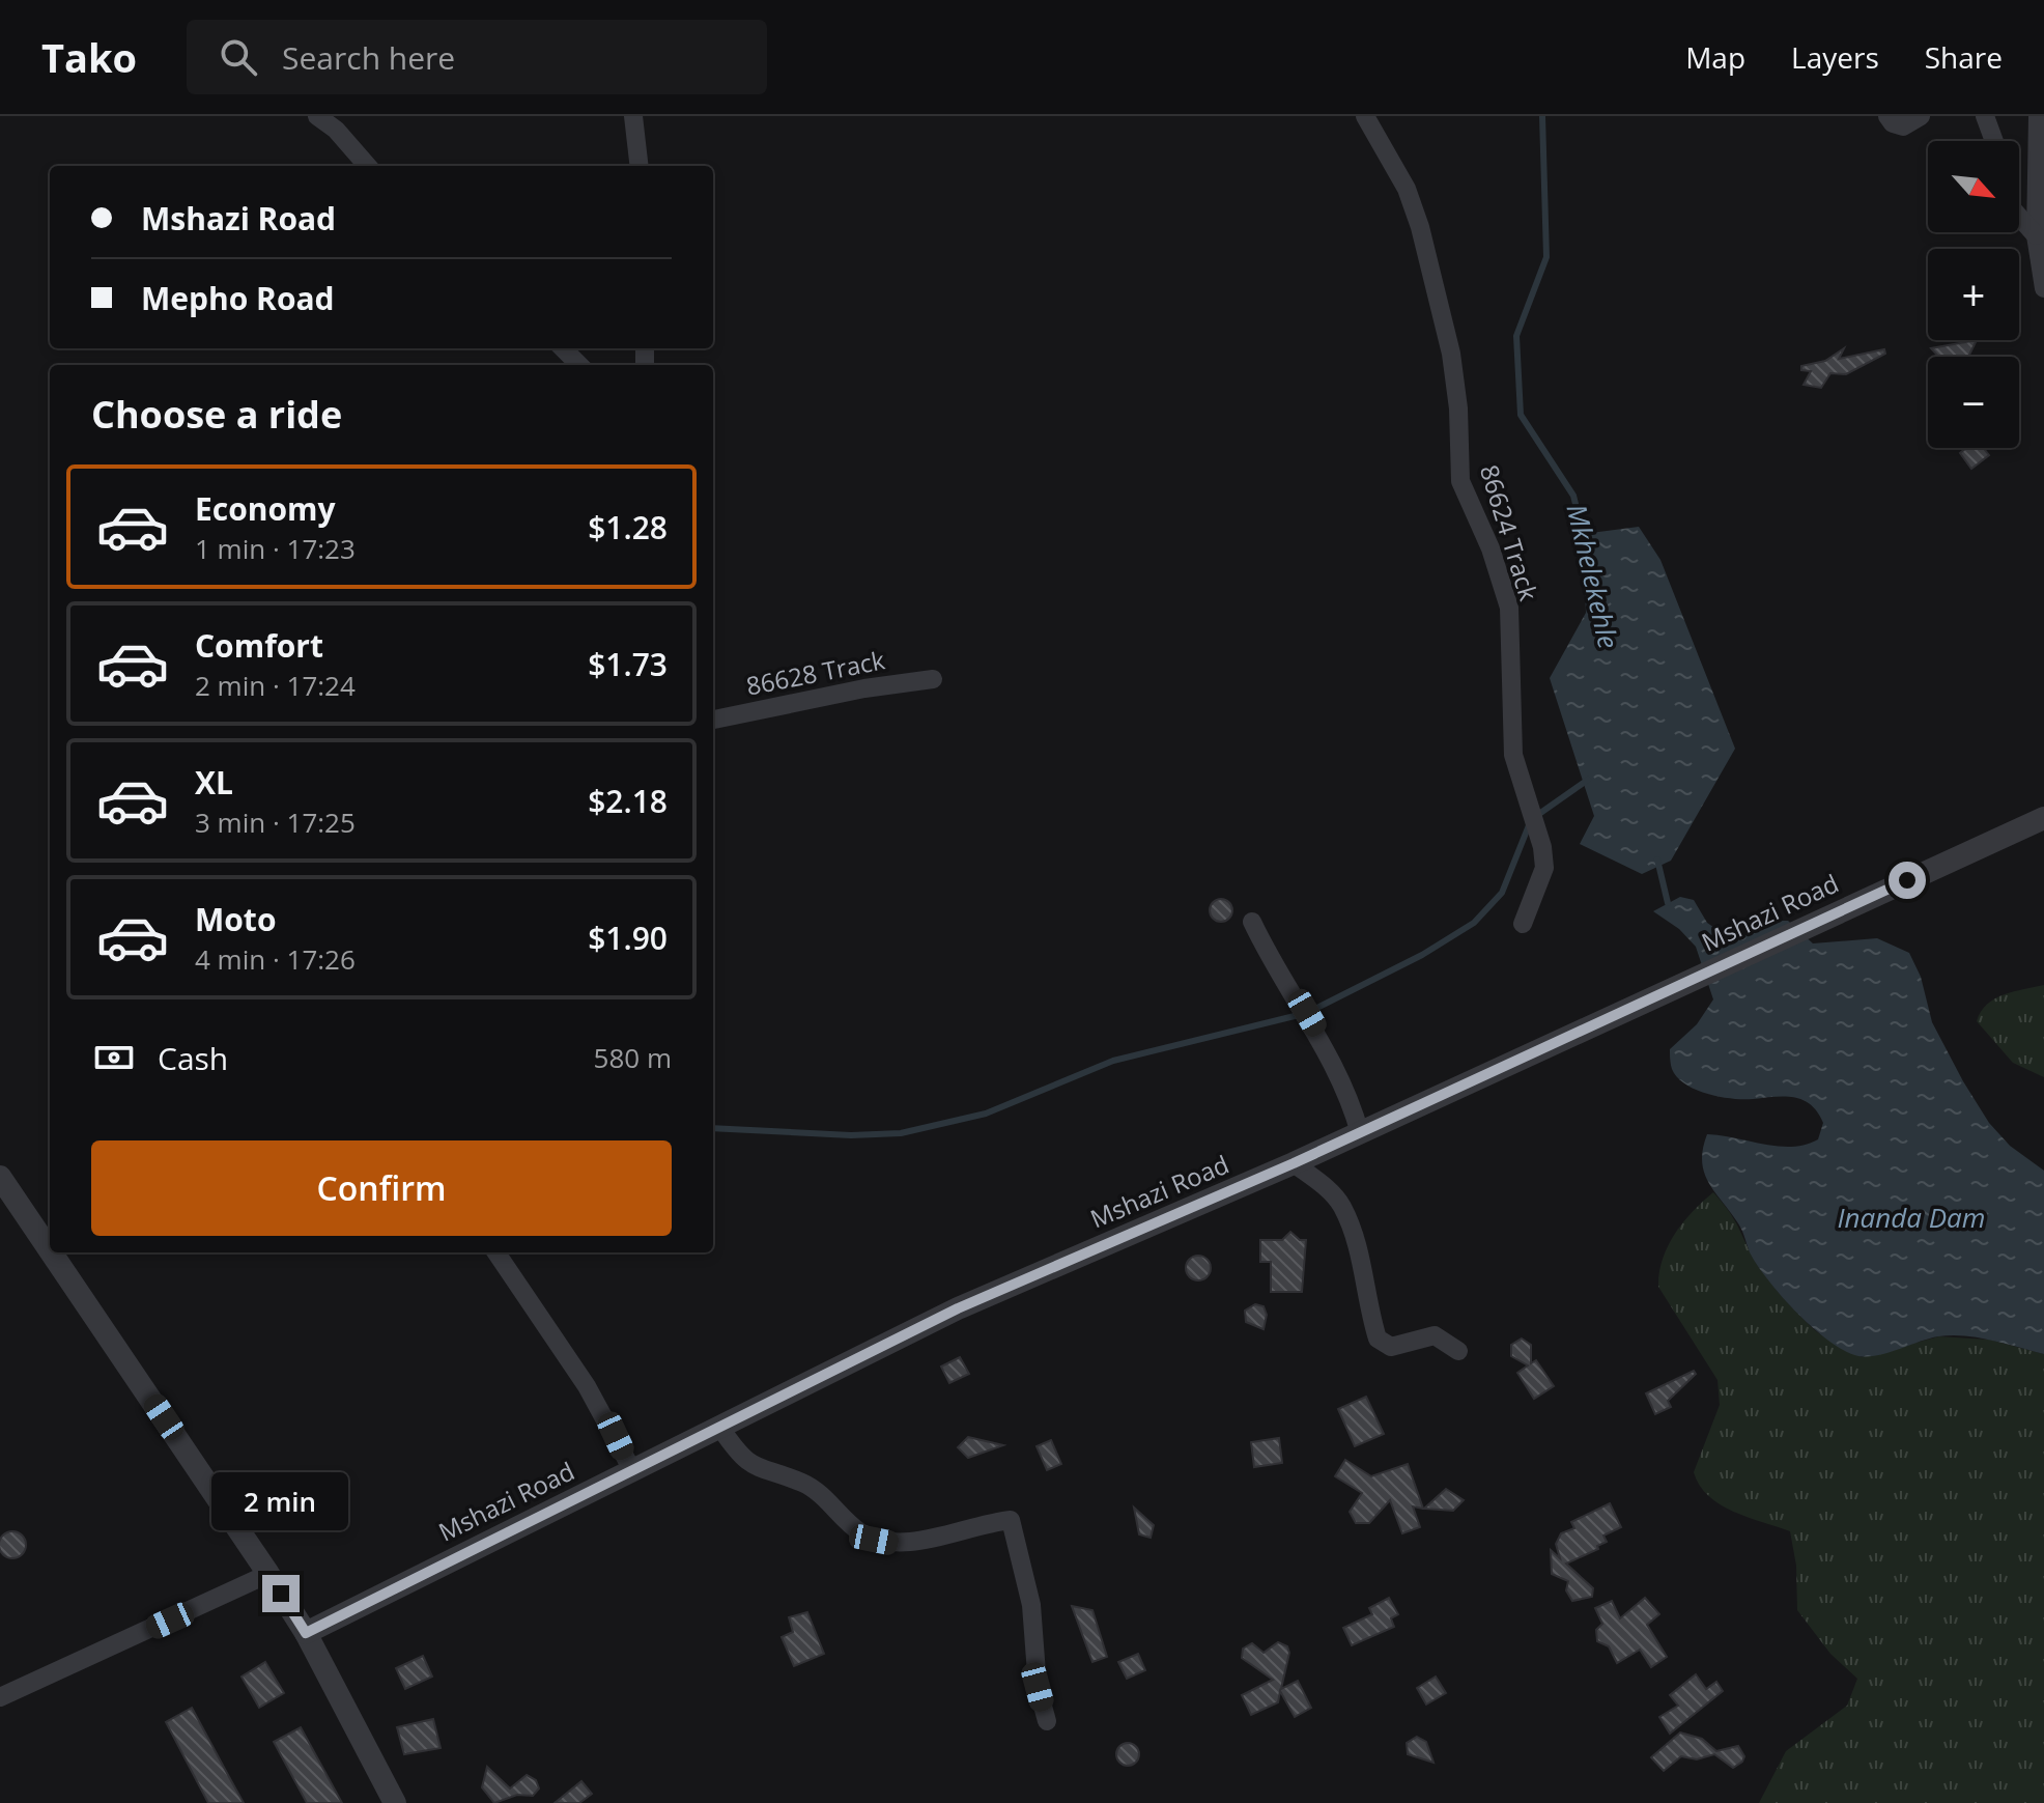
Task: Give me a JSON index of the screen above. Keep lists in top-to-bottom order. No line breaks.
{"streets":{"street":["86624 Track","86628 Track","Mshazi Road"]},"water":["Mkhelekehle","Inanda Dam"],"north":"bottom right","page":{"header":"Tako","search":"Search here","nav":["Map","Layers","Share"],"map_buttons":["+","−"],"banner":["Mshazi Road","Mepho Road"],"heading":"Choose a ride","list":[{"name":"Economy","note":"1 min · 17:23","value":"$1.28"},{"name":"Comfort","note":"2 min · 17:24","value":"$1.73"},{"name":"XL","note":"3 min · 17:25","value":"$2.18"},{"name":"Moto","note":"4 min · 17:26","value":"$1.90"}],"pay":["Cash","580 m"],"buttons":"Confirm","bubble":"2 min"}}
